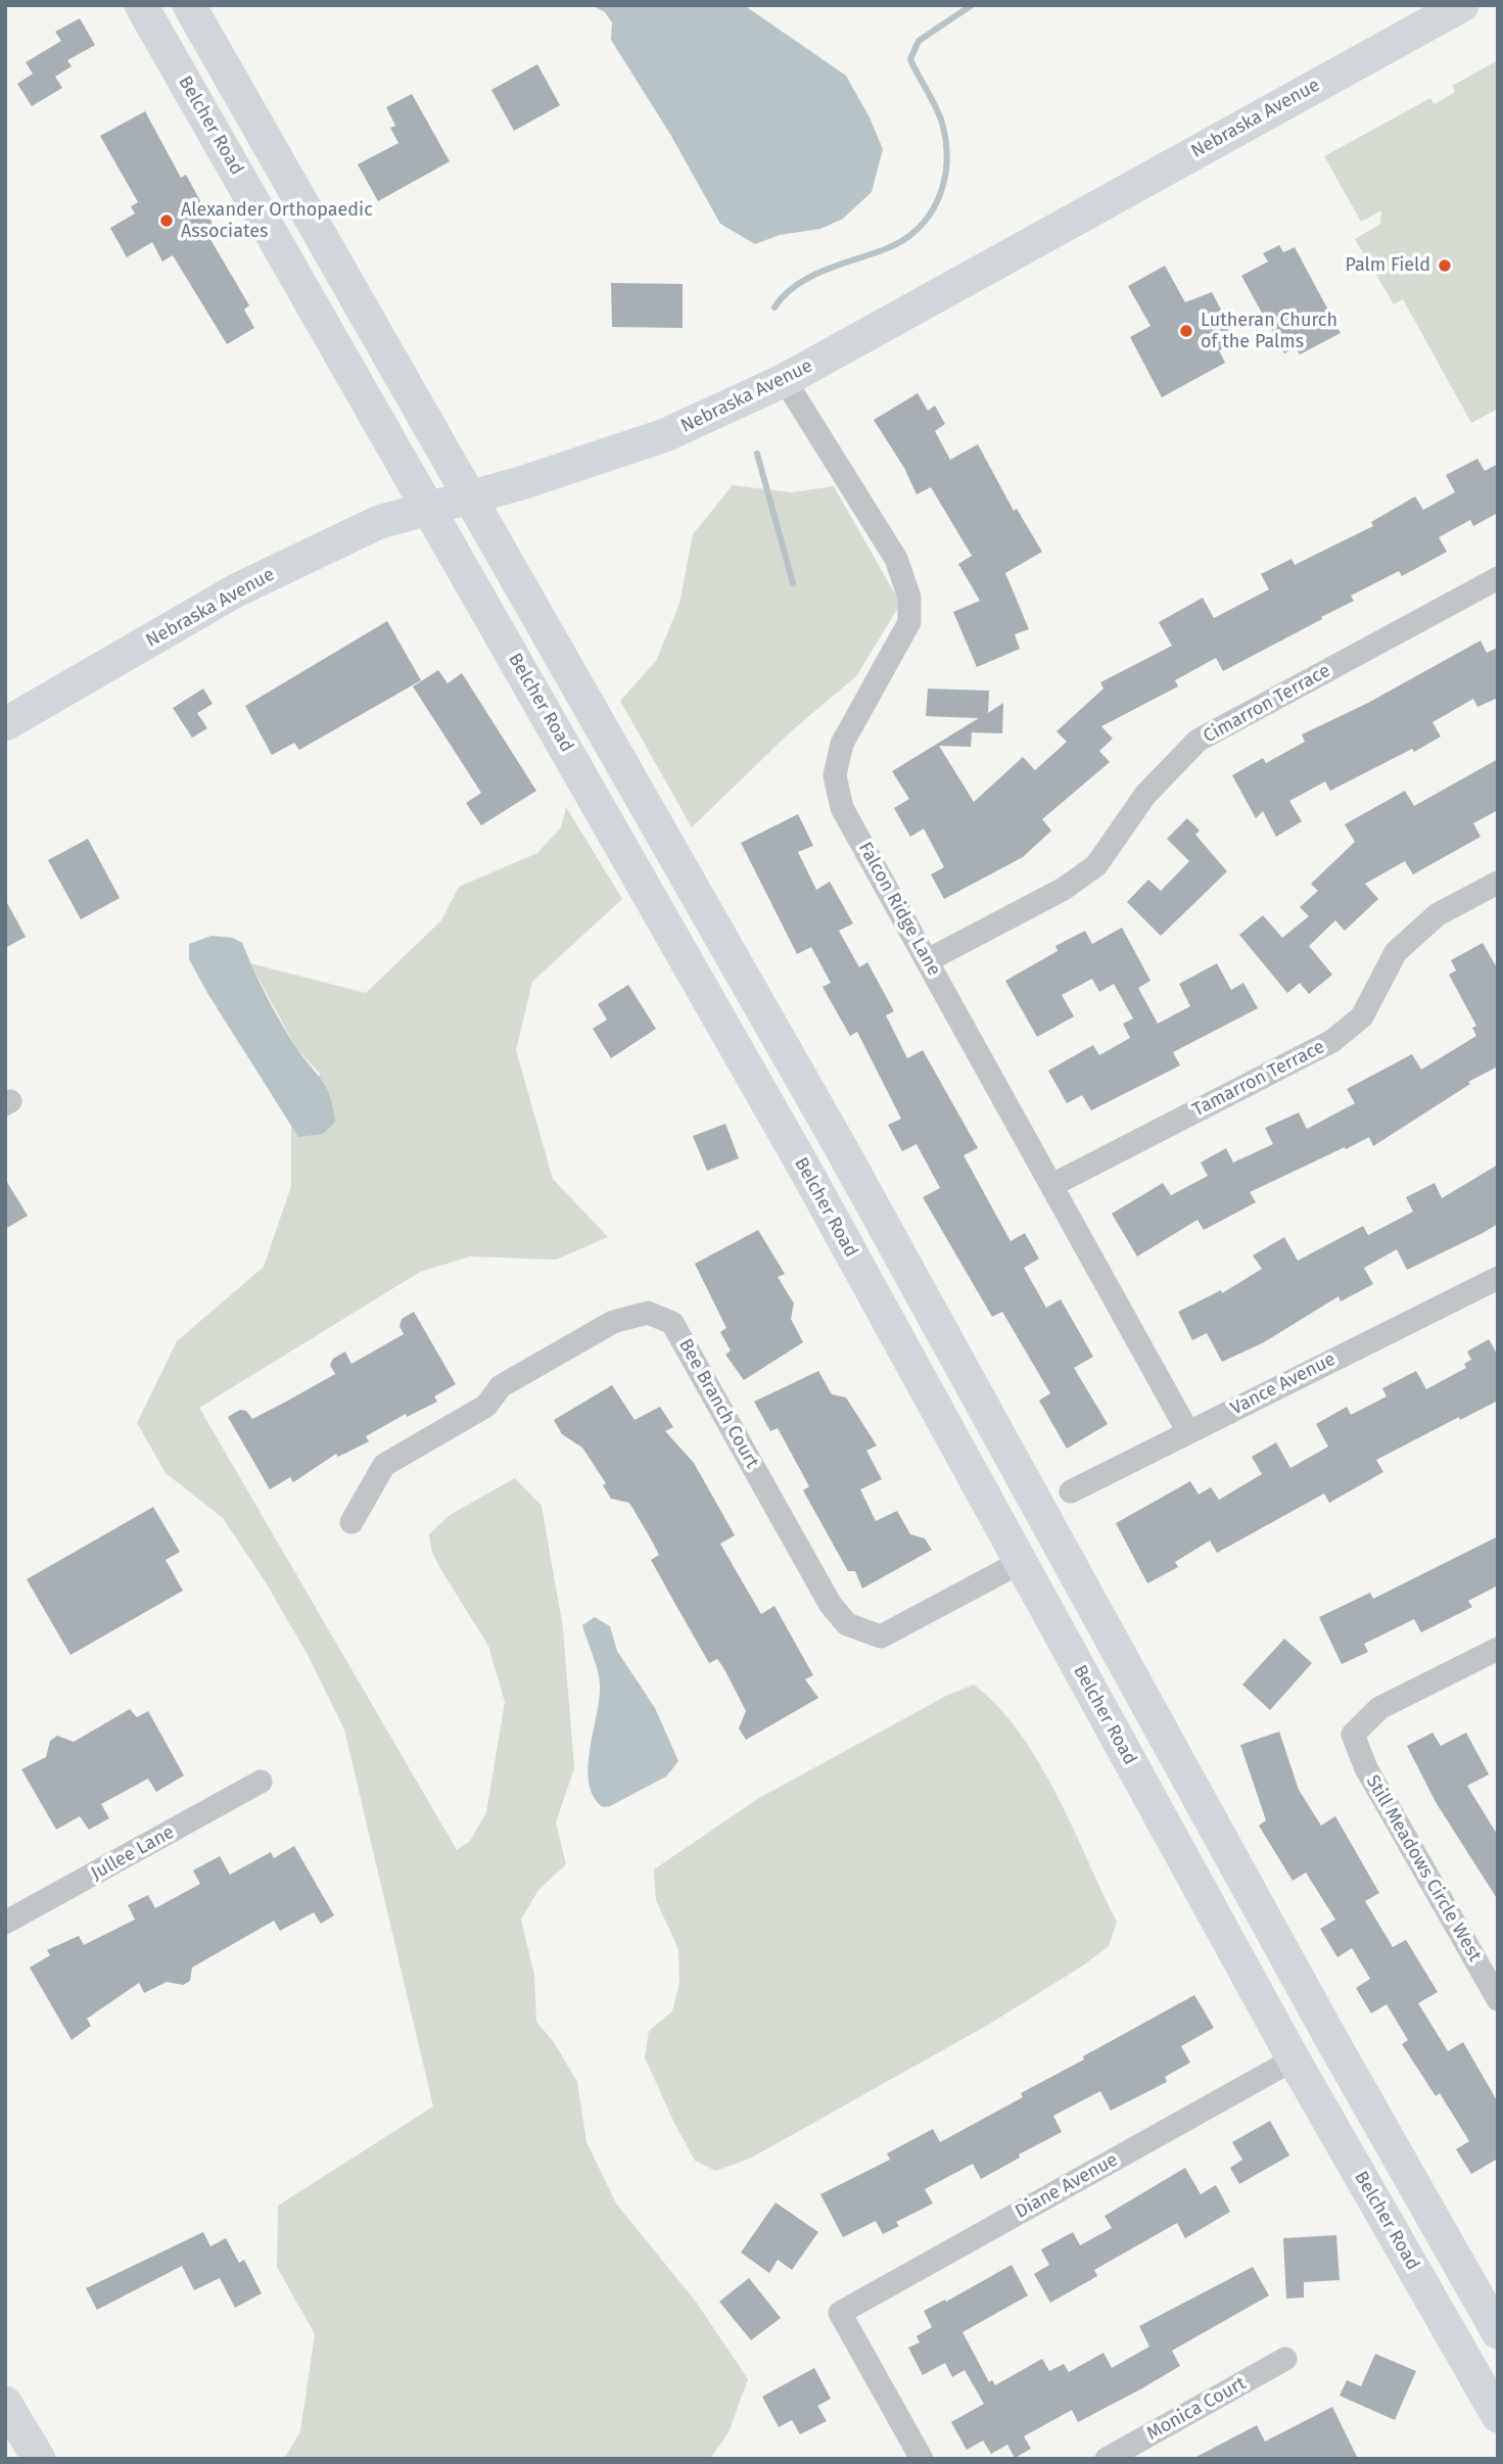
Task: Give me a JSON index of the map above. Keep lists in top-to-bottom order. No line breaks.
{"streets":{"main road":["Nebraska Avenue","Belcher Road"],"street":["Cimarron Terrace","Falcon Ridge Lane","Tamarron Terrace","Vance Avenue","Bee Branch Court","Jullee Lane","Still Meadows Circle West","Diane Avenue","Monica Court"]},"crossings":[["Nebraska Avenue","Belcher Road"],["Nebraska Avenue","Falcon Ridge Lane"],["Belcher Road","Bee Branch Court"],["Belcher Road","Diane Avenue"],["Cimarron Terrace","Falcon Ridge Lane"],["Falcon Ridge Lane","Tamarron Terrace"],["Falcon Ridge Lane","Vance Avenue"]],"places":["Alexander Orthopaedic Associates","Palm Field","Lutheran Church of the Palms"]}
